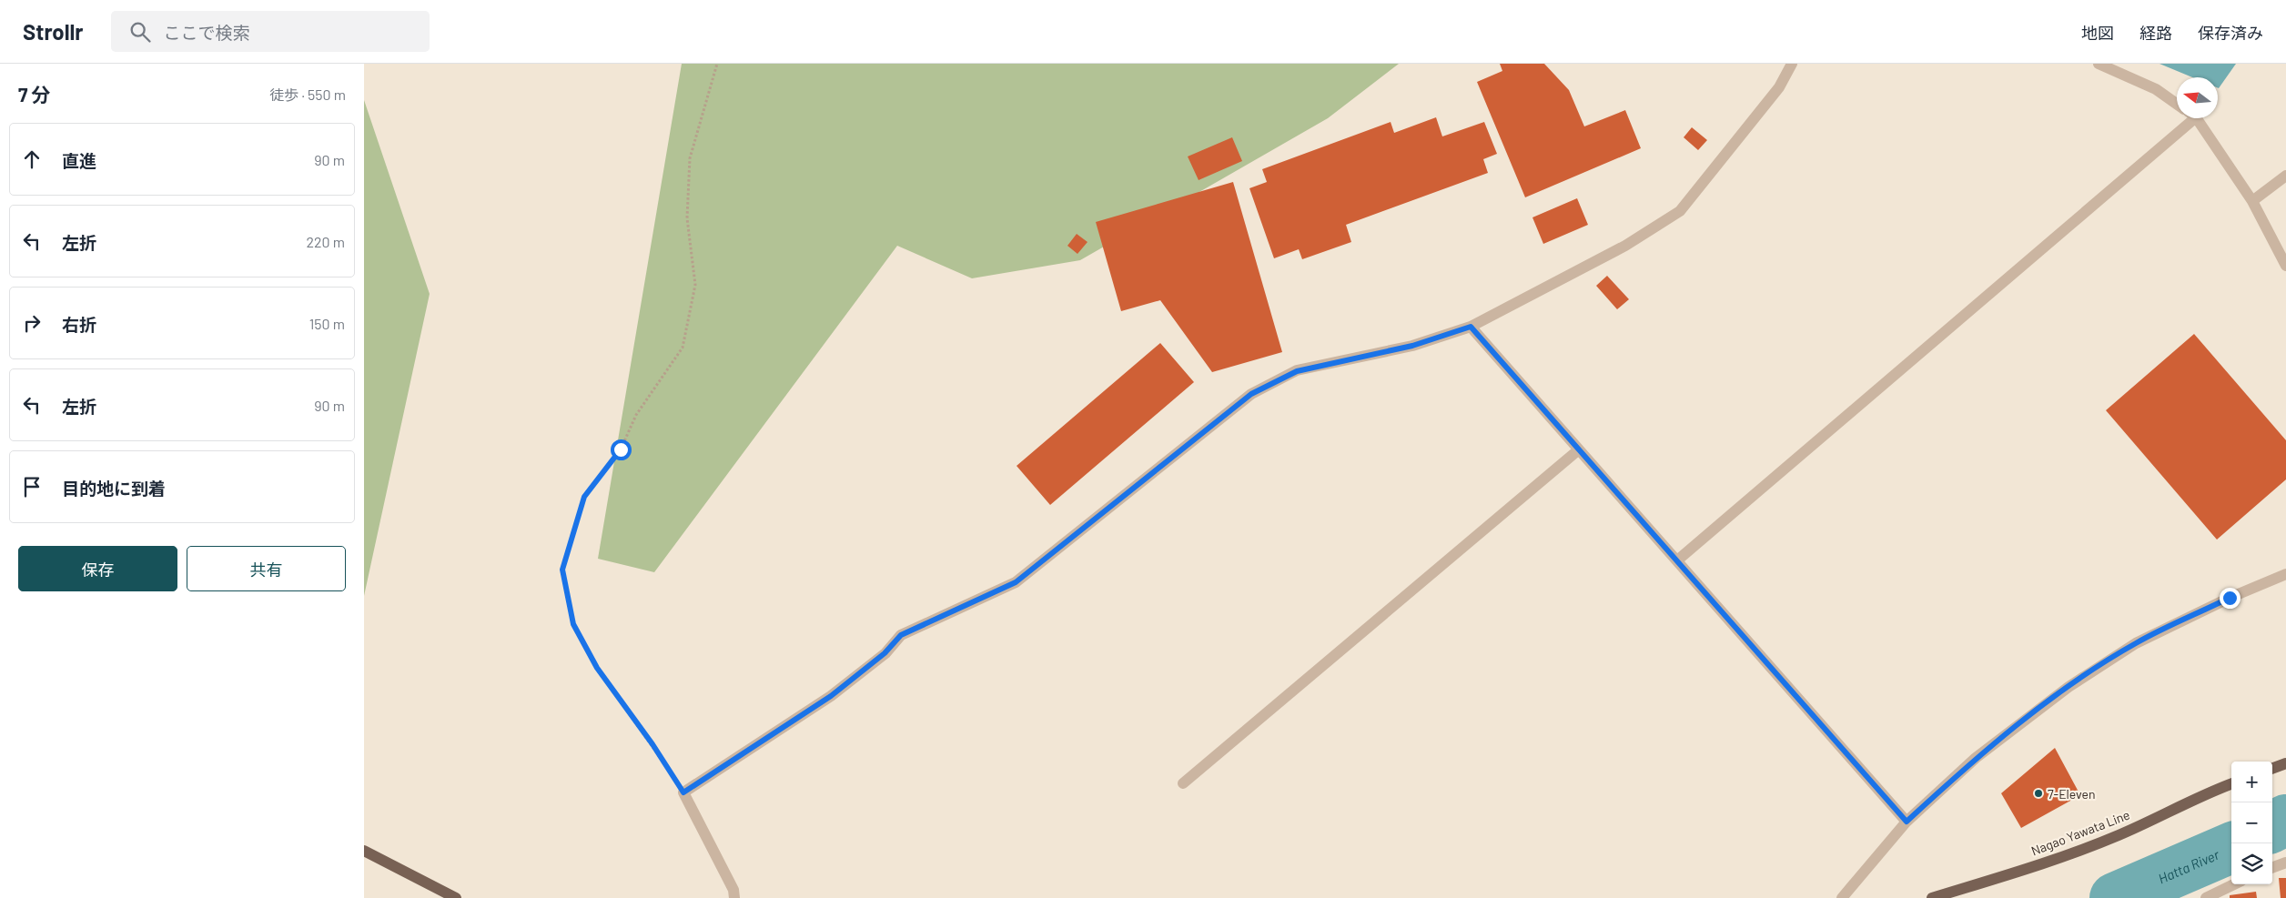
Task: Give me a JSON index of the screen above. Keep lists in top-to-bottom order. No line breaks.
{"streets":{"main road":["Nagao Yawata Line"]},"water":["Hatta River"],"places":["7-Eleven"],"north":"left","page":{"header":"Strollr","search":"ここで検索","nav":["地図","経路","保存済み"],"heading":["7 分","徒歩 · 550 m"],"list":[["直進","90 m"],["左折","220 m"],["右折","150 m"],["左折","90 m"],"目的地に到着"],"buttons":["保存","共有"],"map_buttons":["+","−"]}}
